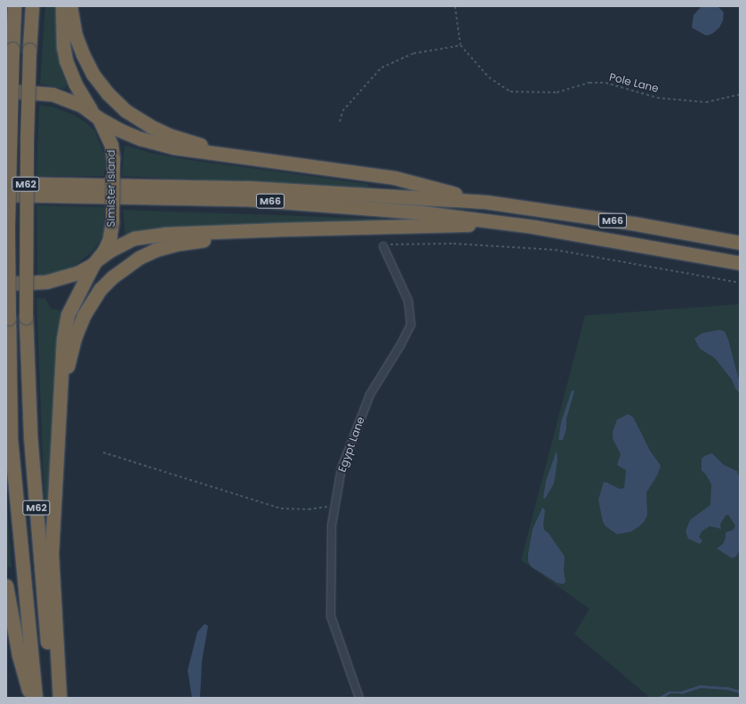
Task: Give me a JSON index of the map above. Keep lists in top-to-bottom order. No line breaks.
{"streets":{"highway":["M62","Simister Island","M66"],"street":["Egypt Lane"],"path":["Pole Lane"]}}
